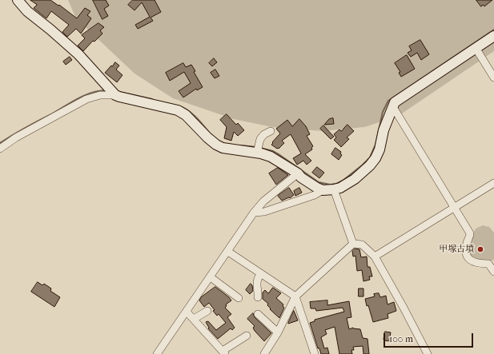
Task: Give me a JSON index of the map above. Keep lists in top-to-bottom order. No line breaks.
{"places":["甲塚古墳"],"scale_bar":"100 m"}
